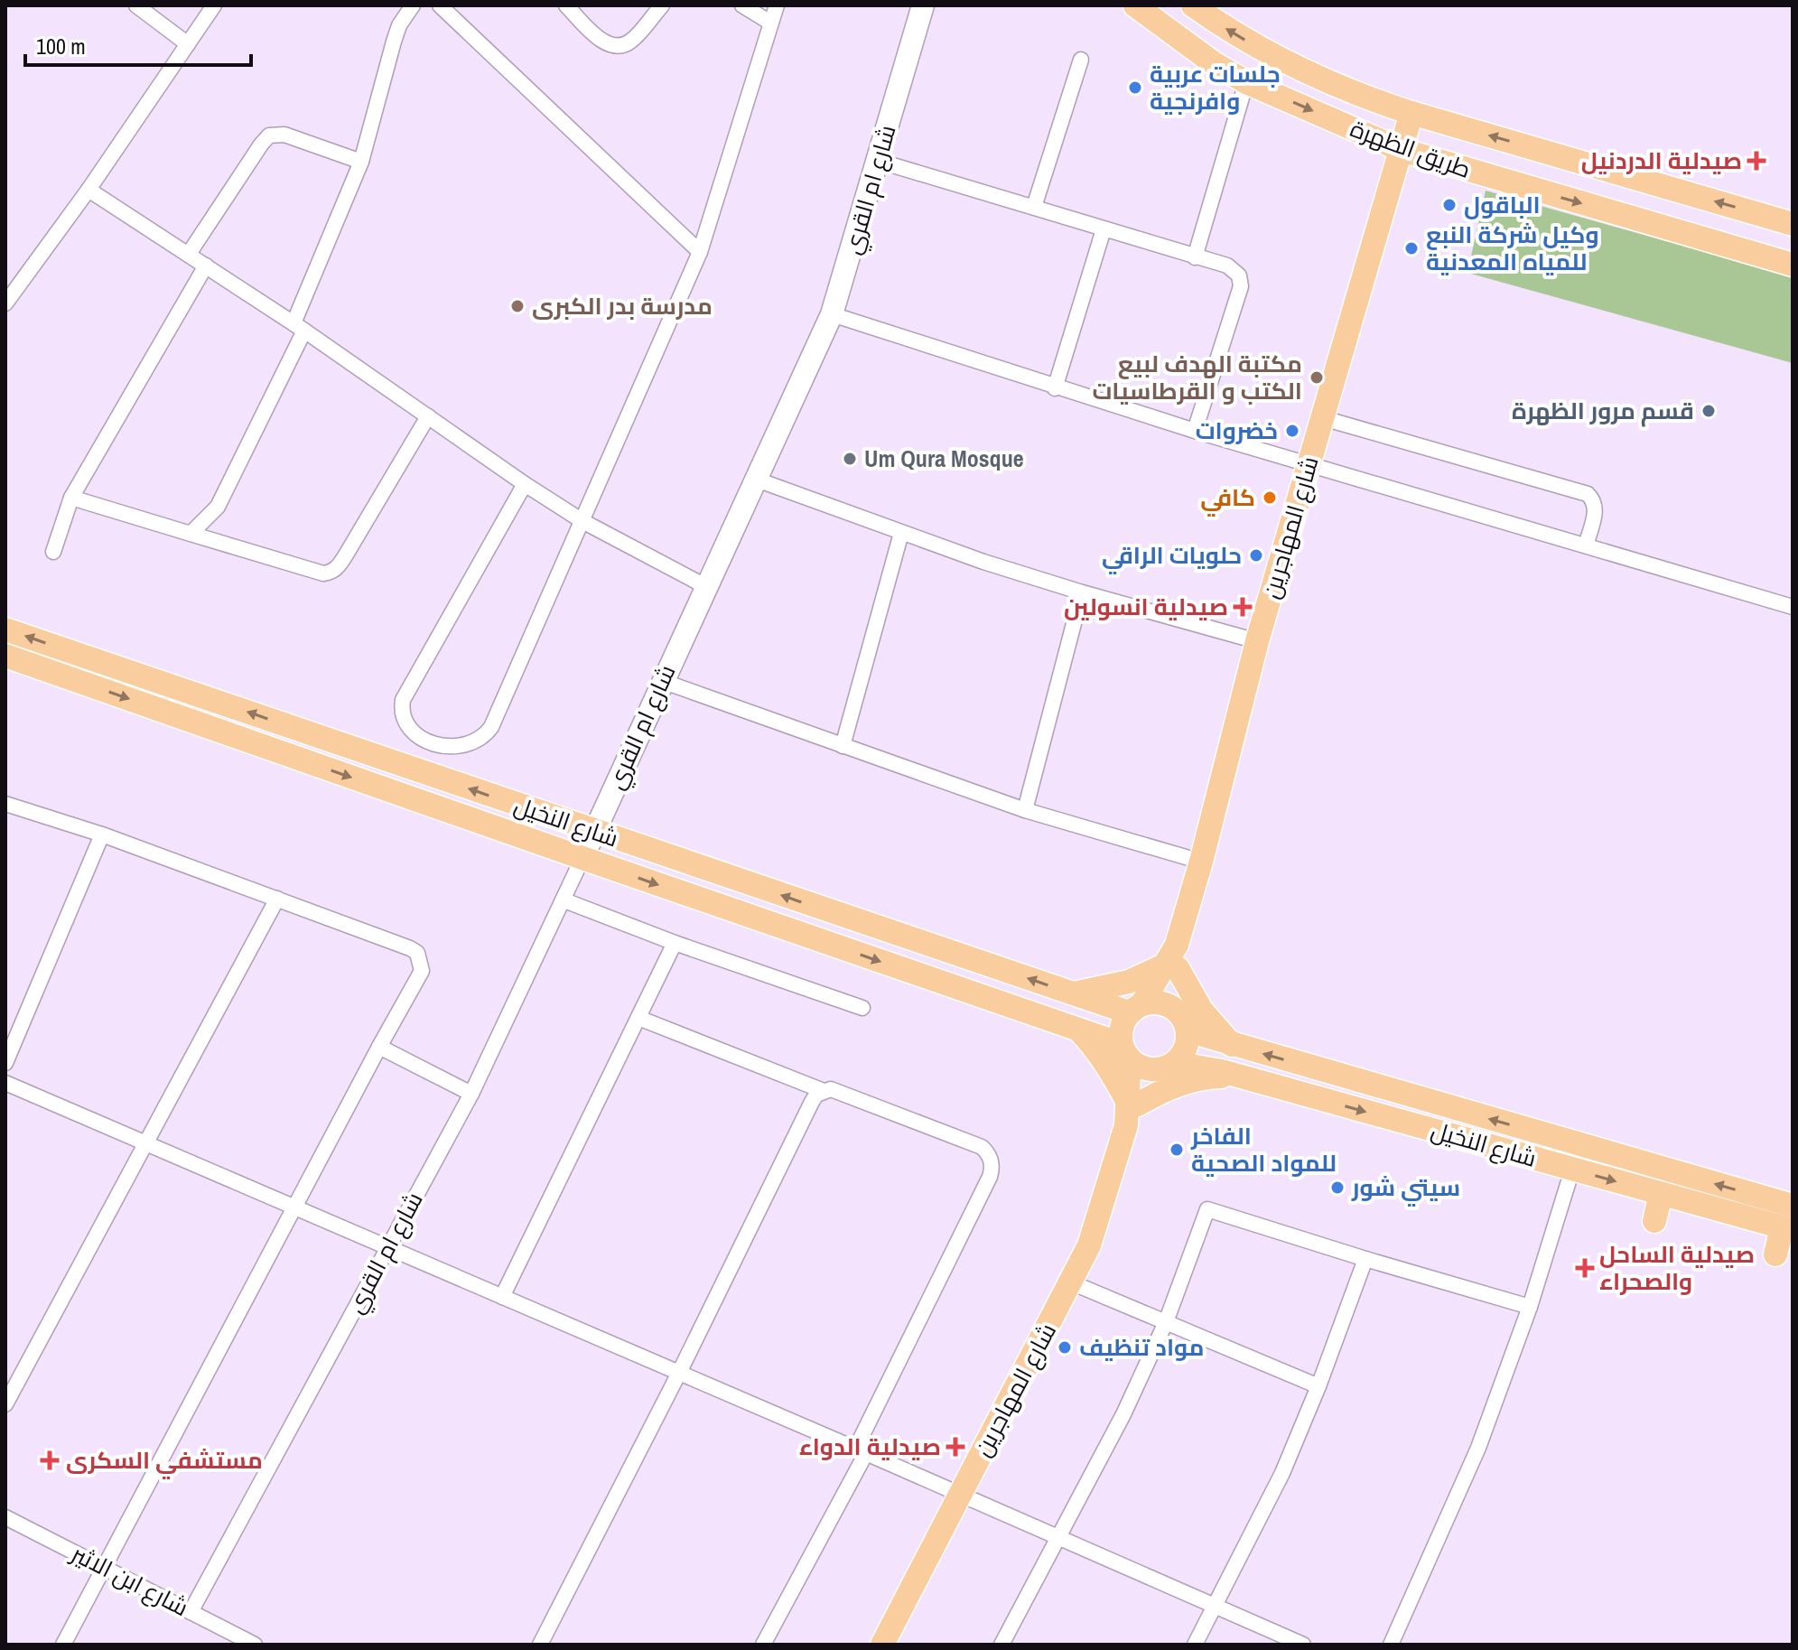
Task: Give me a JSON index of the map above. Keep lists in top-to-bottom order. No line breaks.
{"streets":{"main road":["طريق الظهرة","شارع المهاجرين","شارع النخيل"],"street":["شارع ام القري","شارع ابن الاثير"]},"crossings":[["طريق الظهرة","شارع المهاجرين"],["شارع ام القري","شارع النخيل"],["شارع ام القري","شارع ابن الاثير"],["شارع المهاجرين","شارع النخيل"]],"places":{"other":["جلسات عربية وافرنجية","الباقول","وكيل شركة النبع للمياه المعدنية","مدرسة بدر الكبرى","مكتبة الهدف لبيع الكتب و القرطاسيات","قسم مرور الظهرة","خضروات","Um Qura Mosque","كافي","حلويات الراقي","الفاخر للمواد الصحية","سيتي شور","مواد تنظيف"],"health":["صيدلية الدردنيل","صيدلية انسولين","صيدلية الساحل والصحراء","صيدلية الدواء","مستشفي السكرى"]},"scale_bar":"100 m"}
